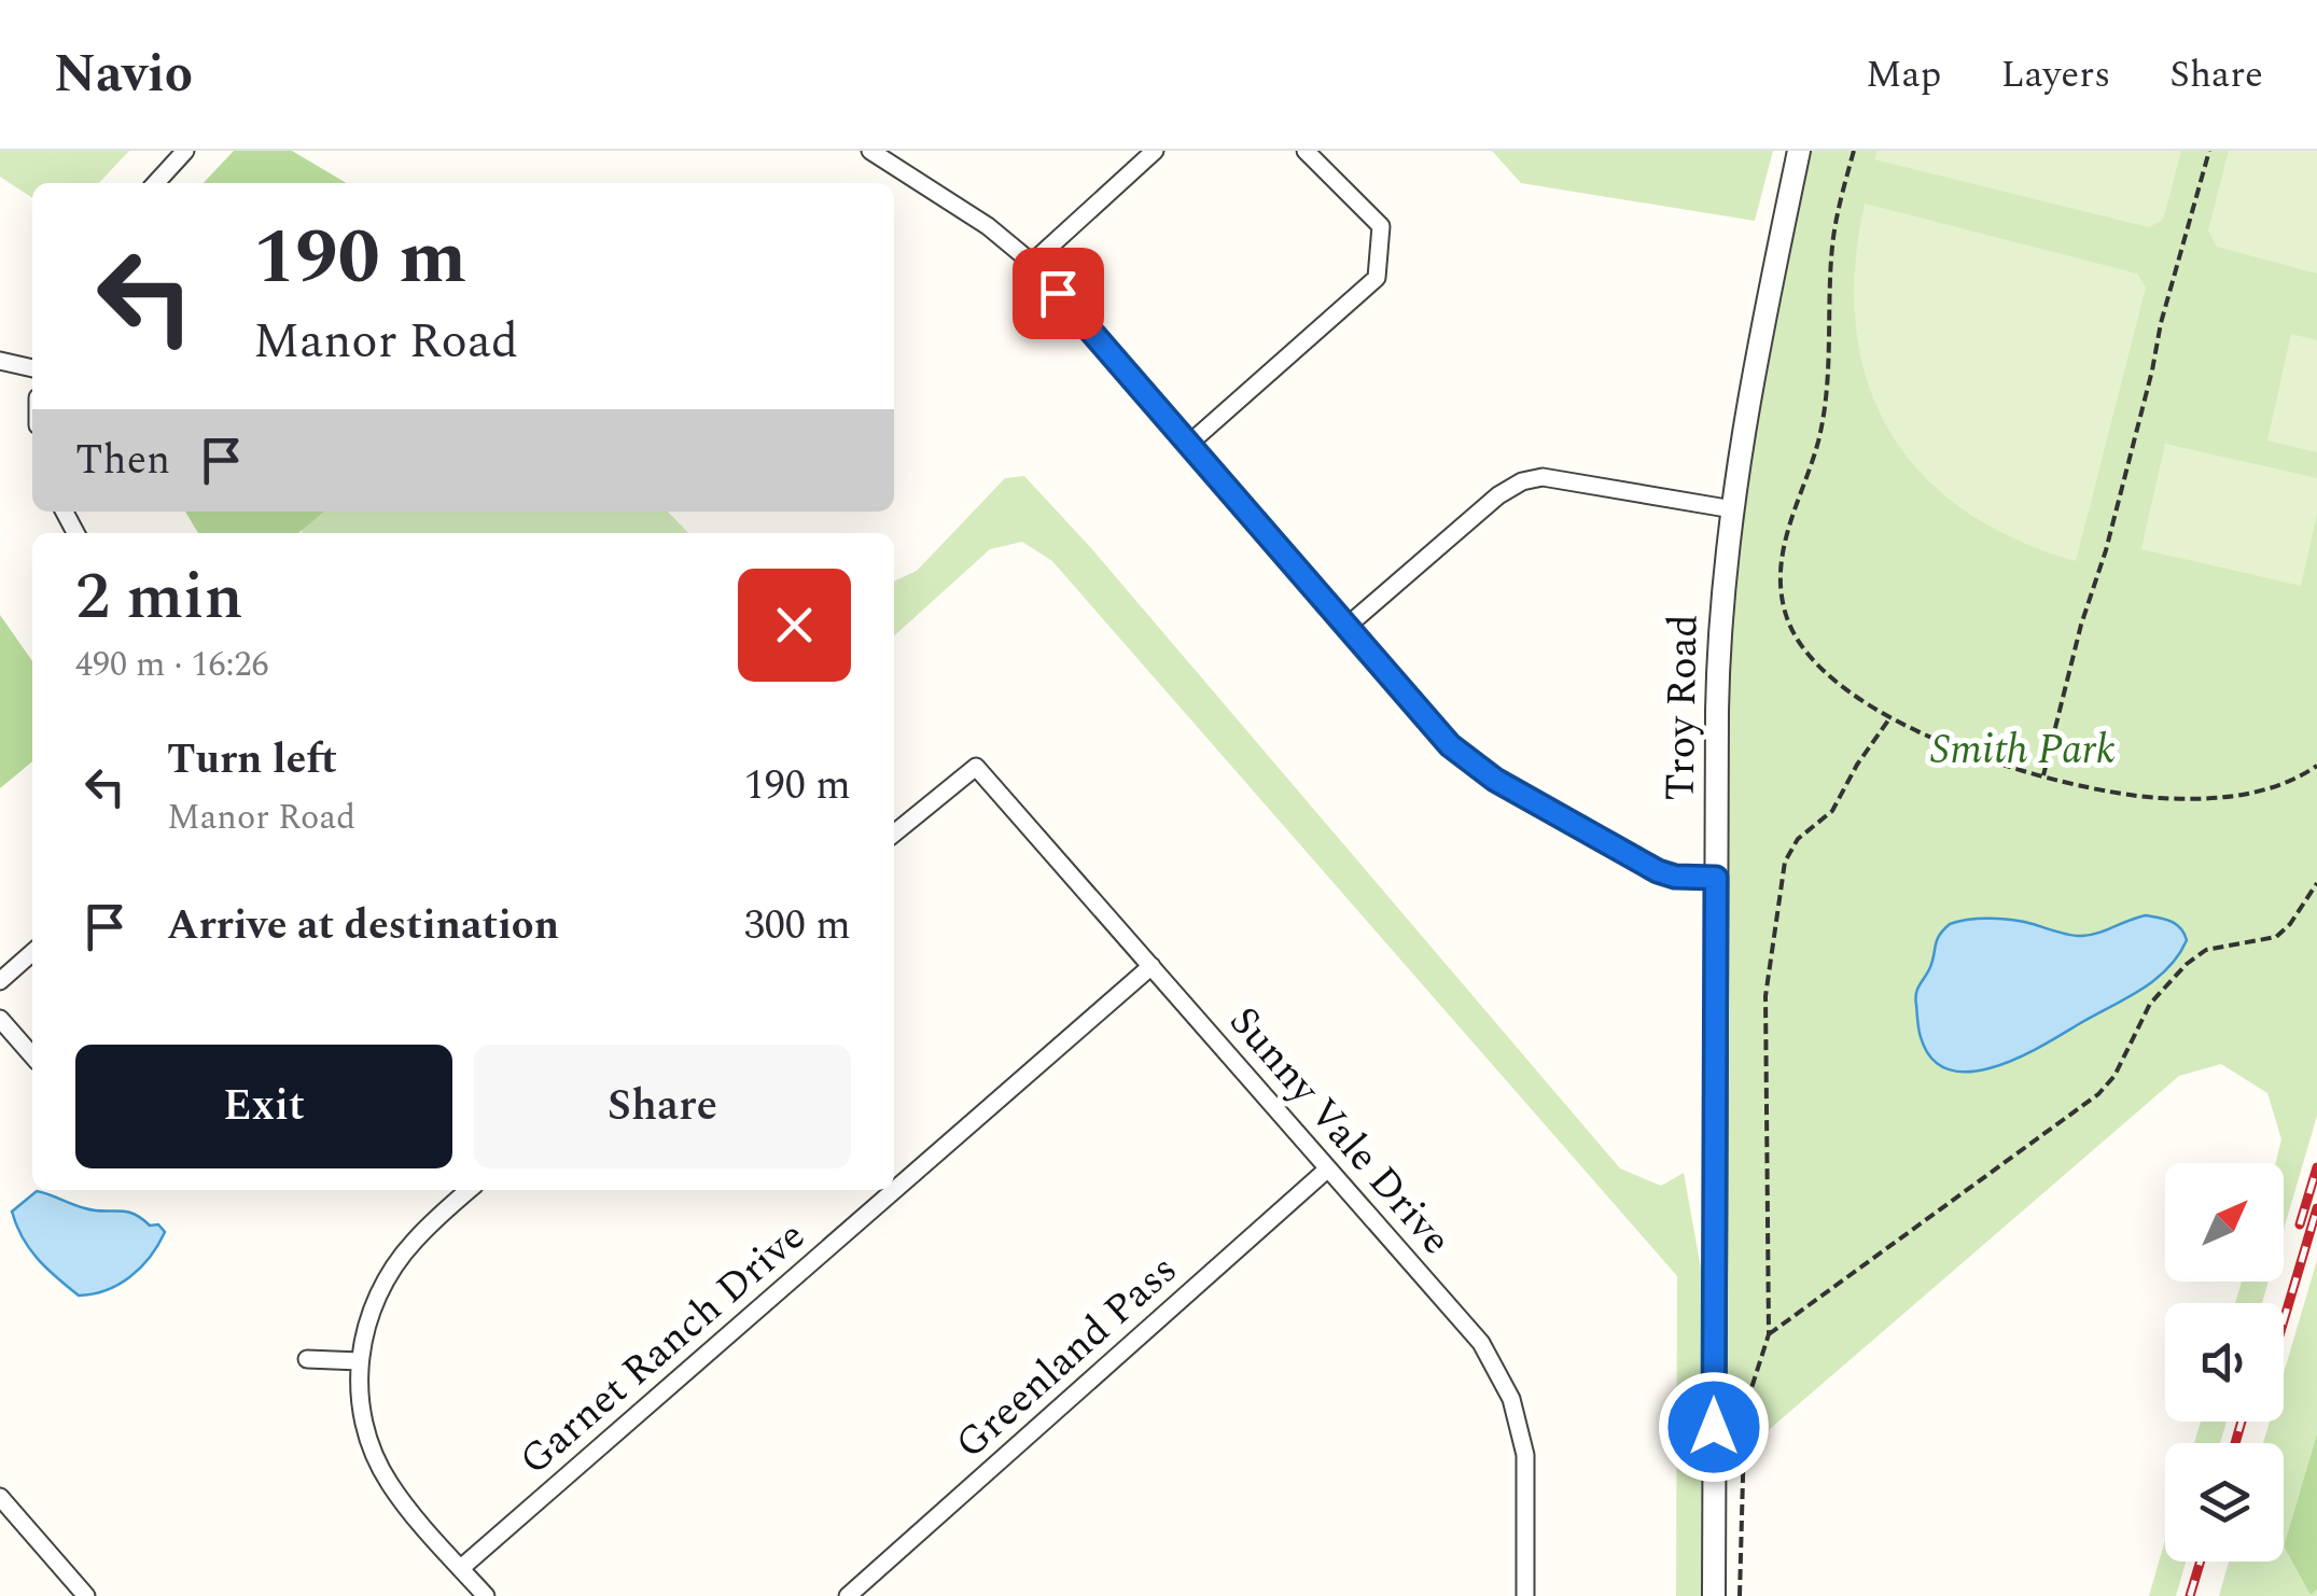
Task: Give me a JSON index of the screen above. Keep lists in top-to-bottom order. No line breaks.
{"streets":{"street":["Troy Road","Sunny Vale Drive","Garnet Ranch Drive","Greenland Pass"]},"crossings":[["Sunny Vale Drive","Garnet Ranch Drive"],["Sunny Vale Drive","Greenland Pass"]],"parks":["Smith Park"],"north":"top right","page":{"header":"Navio","nav":["Map","Layers","Share"],"turn":["190 m","Manor Road"],"then":"Then","heading":["2 min","490 m · 16:26"],"list":[{"name":"Turn left","note":"Manor Road","value":"190 m"},{"name":"Arrive at destination","value":"300 m"}],"buttons":["Exit","Share"]}}
